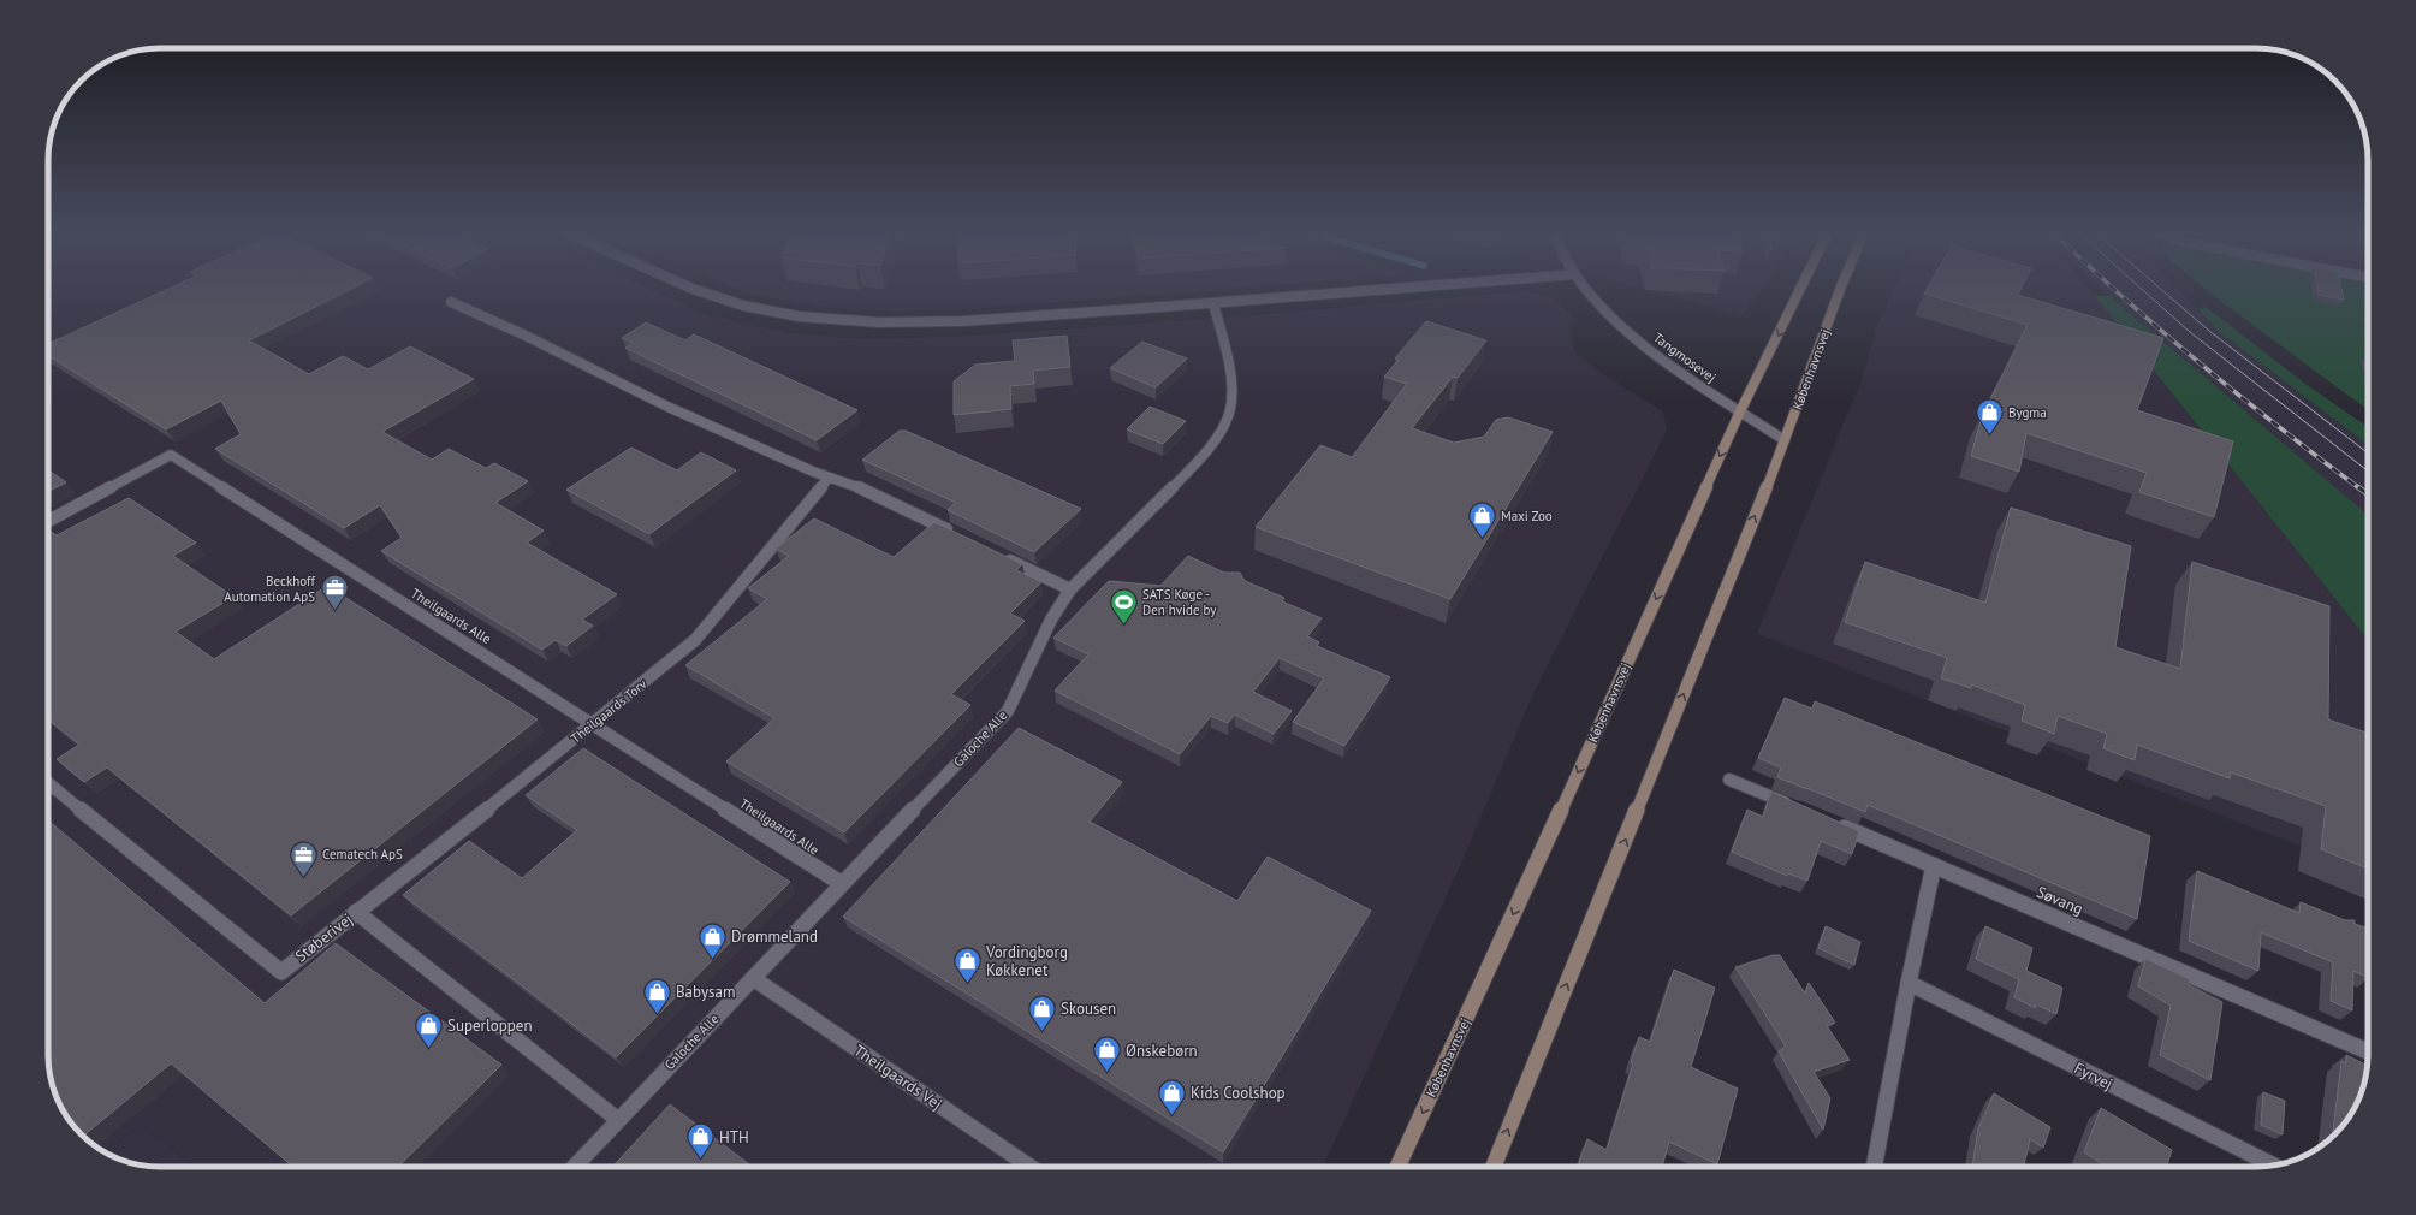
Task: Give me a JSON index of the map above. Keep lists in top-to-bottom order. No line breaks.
{"streets":{"main road":["Københavnsvej"],"street":["Tangmosevej","Theilgaards Alle","Theilgaards Torv","Galoche Alle","Søvang","Støberivej","Fyrvej","Theilgaards Vej"]},"crossings":[["Tangmosevej","Københavnsvej"],["Theilgaards Alle","Theilgaards Torv"],["Theilgaards Alle","Galoche Alle"],["Theilgaards Torv","Støberivej"],["Galoche Alle","Støberivej"],["Galoche Alle","Theilgaards Vej"]],"places":{"shop":["Bygma","Maxi Zoo","Drømmeland","Vordingborg Køkkenet","Babysam","Skousen","Superloppen","Ønskebørn","Kids Coolshop","HTH"],"office":["Beckhoff Automation ApS","Cematech ApS"],"sports":["SATS Køge - Den hvide by"]}}
